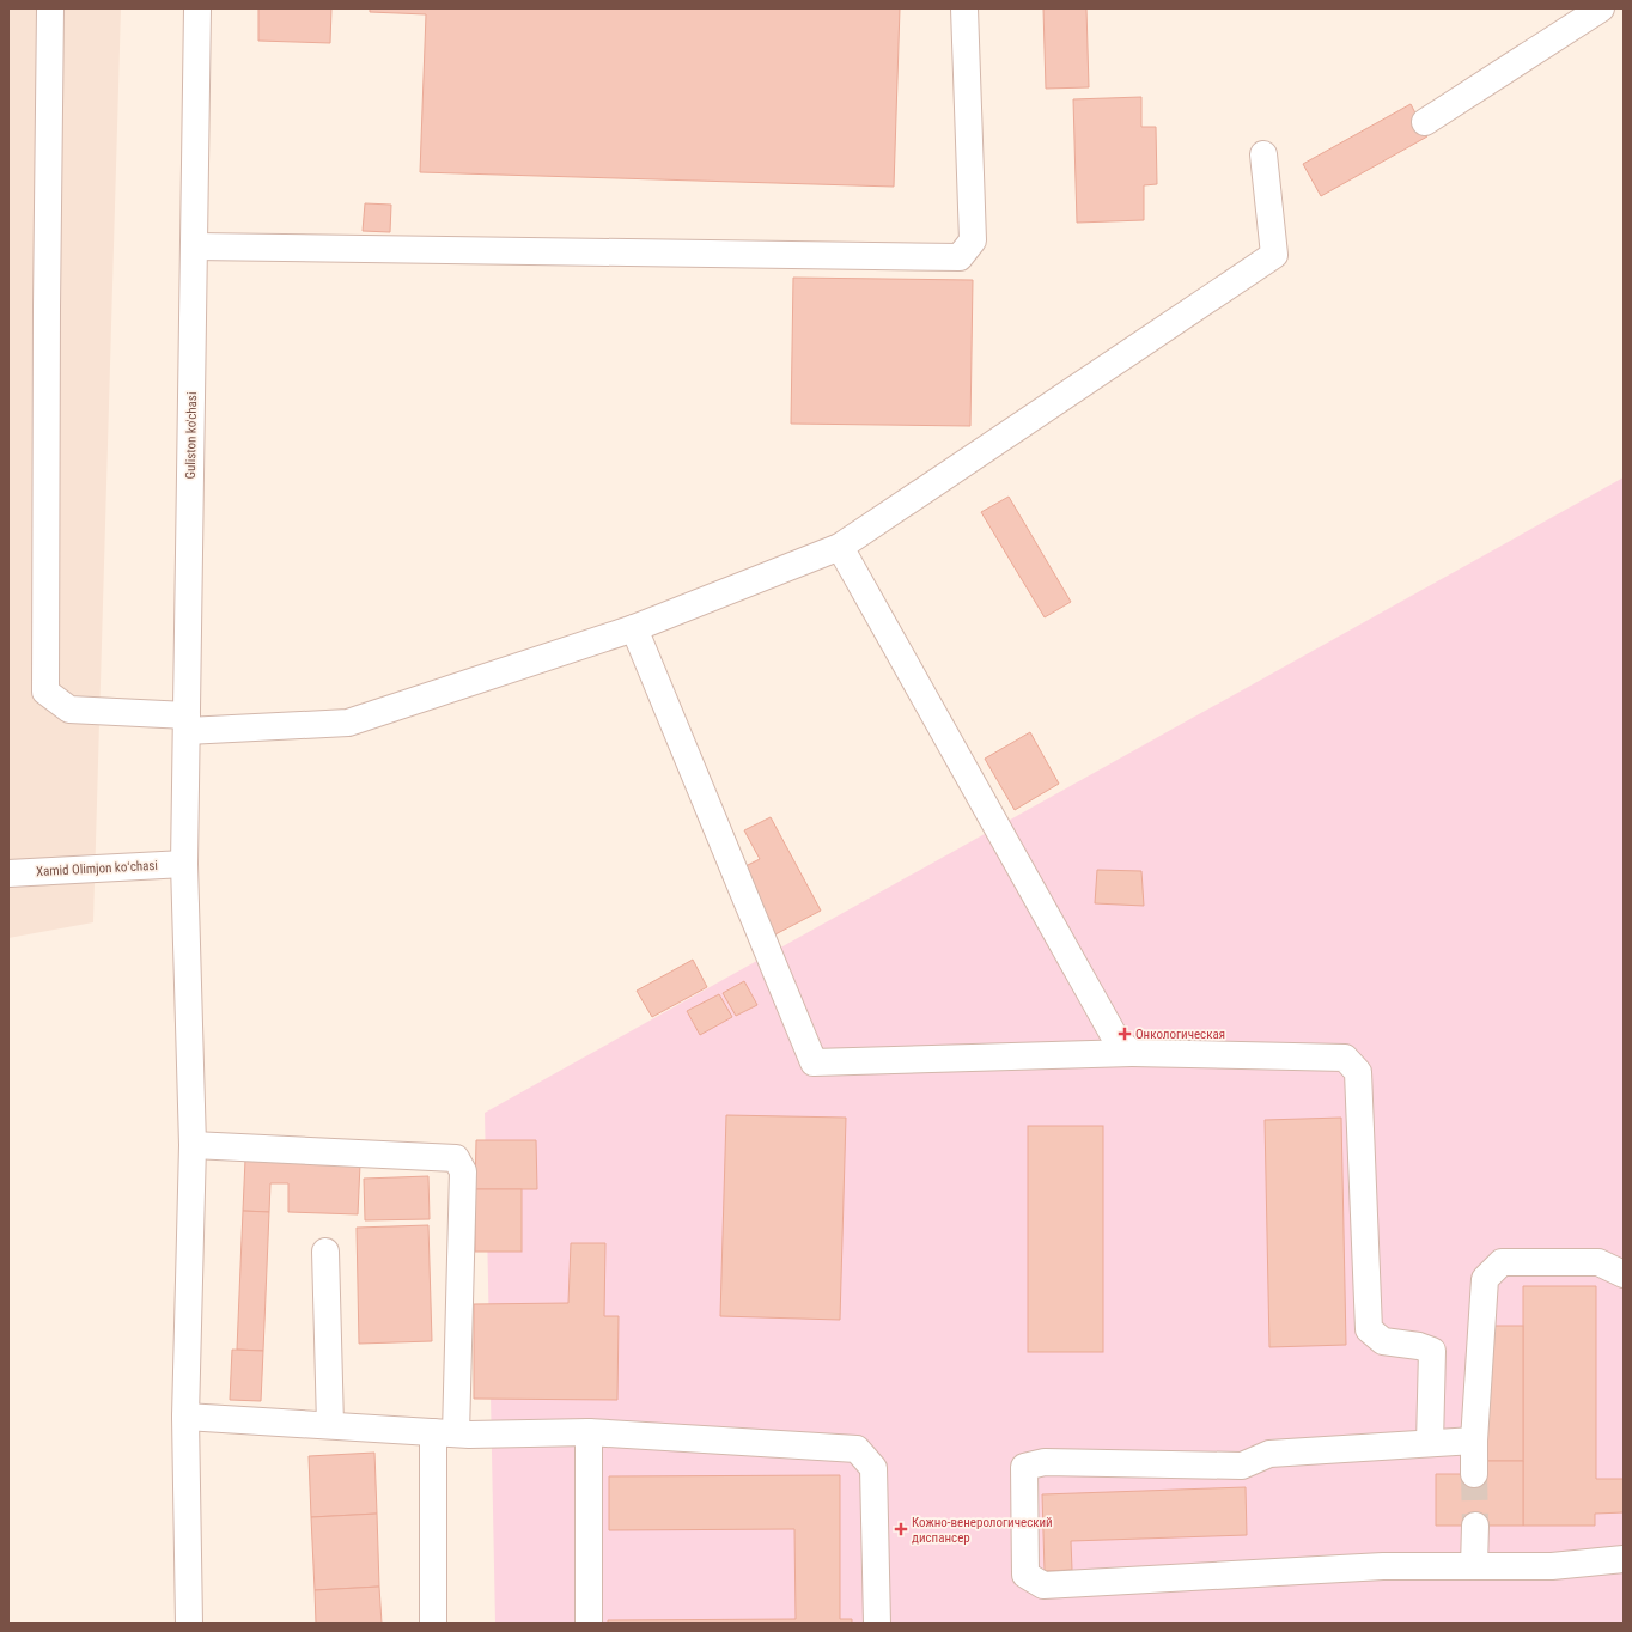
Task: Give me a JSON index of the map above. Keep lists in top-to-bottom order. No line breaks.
{"streets":{"street":["Guliston ko'chasi","Xamid Olimjon koʻchasi"]},"crossings":[["Guliston ko'chasi","Xamid Olimjon koʻchasi"]],"places":{"health":["Онкологическая","Кожно-венерологический диспансер"]}}
